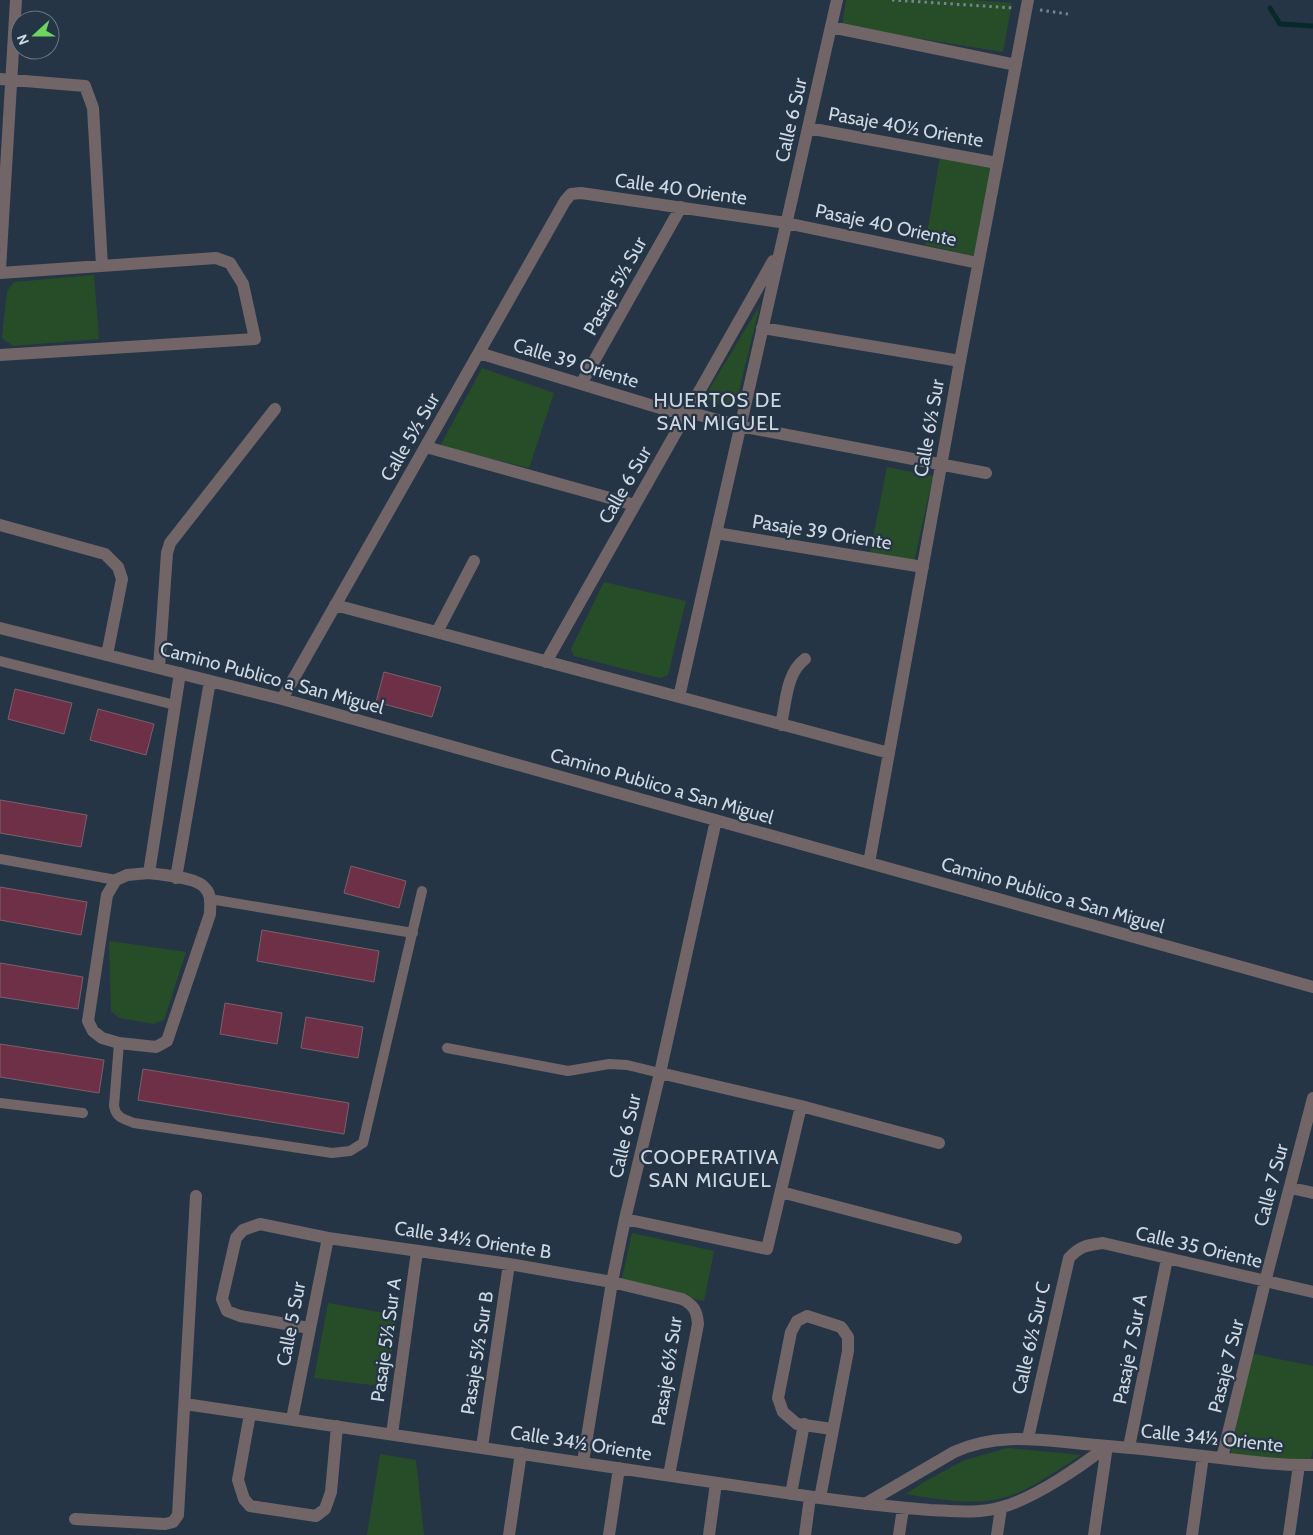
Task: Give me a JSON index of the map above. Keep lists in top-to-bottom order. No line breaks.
{"streets":{"street":["Calle 6 Sur","Pasaje 40½ Oriente","Calle 40 Oriente","Pasaje 40 Oriente","Pasaje 5½ Sur","Calle 39 Oriente","Calle 6½ Sur","Calle 5½ Sur","Pasaje 39 Oriente","Camino Publico a San Miguel","Calle 7 Sur","Calle 34½ Oriente B","Calle 35 Oriente","Calle 5 Sur","Calle 6½ Sur C","Pasaje 5½ Sur A","Pasaje 7 Sur A","Pasaje 5½ Sur B","Pasaje 7 Sur","Pasaje 6½ Sur","Calle 34½ Oriente"]},"crossings":[["Calle 6 Sur","Pasaje 40½ Oriente"],["Calle 6 Sur","Calle 40 Oriente"],["Calle 6 Sur","Pasaje 40 Oriente"],["Calle 6 Sur","Calle 39 Oriente"],["Calle 6 Sur","Pasaje 39 Oriente"],["Calle 6 Sur","Camino Publico a San Miguel"],["Calle 6 Sur","Calle 34½ Oriente B"],["Calle 6 Sur","Calle 34½ Oriente"],["Pasaje 40½ Oriente","Calle 6½ Sur"],["Calle 40 Oriente","Pasaje 40 Oriente"],["Calle 40 Oriente","Pasaje 5½ Sur"],["Calle 40 Oriente","Calle 5½ Sur"],["Pasaje 40 Oriente","Calle 6½ Sur"],["Pasaje 5½ Sur","Calle 39 Oriente"],["Calle 39 Oriente","Calle 6½ Sur"],["Calle 39 Oriente","Calle 5½ Sur"],["Calle 6½ Sur","Pasaje 39 Oriente"],["Calle 6½ Sur","Camino Publico a San Miguel"],["Calle 5½ Sur","Camino Publico a San Miguel"],["Calle 7 Sur","Calle 35 Oriente"],["Calle 7 Sur","Pasaje 7 Sur"],["Calle 34½ Oriente B","Calle 5 Sur"],["Calle 34½ Oriente B","Pasaje 5½ Sur A"],["Calle 34½ Oriente B","Pasaje 5½ Sur B"],["Calle 34½ Oriente B","Pasaje 6½ Sur"],["Calle 35 Oriente","Calle 6½ Sur C"],["Calle 35 Oriente","Pasaje 7 Sur A"],["Calle 35 Oriente","Pasaje 7 Sur"],["Calle 5 Sur","Calle 34½ Oriente"],["Calle 6½ Sur C","Calle 34½ Oriente"],["Pasaje 5½ Sur A","Calle 34½ Oriente"],["Pasaje 7 Sur A","Calle 34½ Oriente"],["Pasaje 5½ Sur B","Calle 34½ Oriente"],["Pasaje 7 Sur","Calle 34½ Oriente"],["Pasaje 6½ Sur","Calle 34½ Oriente"]],"districts":["HUERTOS DE SAN MIGUEL","COOPERATIVA SAN MIGUEL"],"north":"left"}
